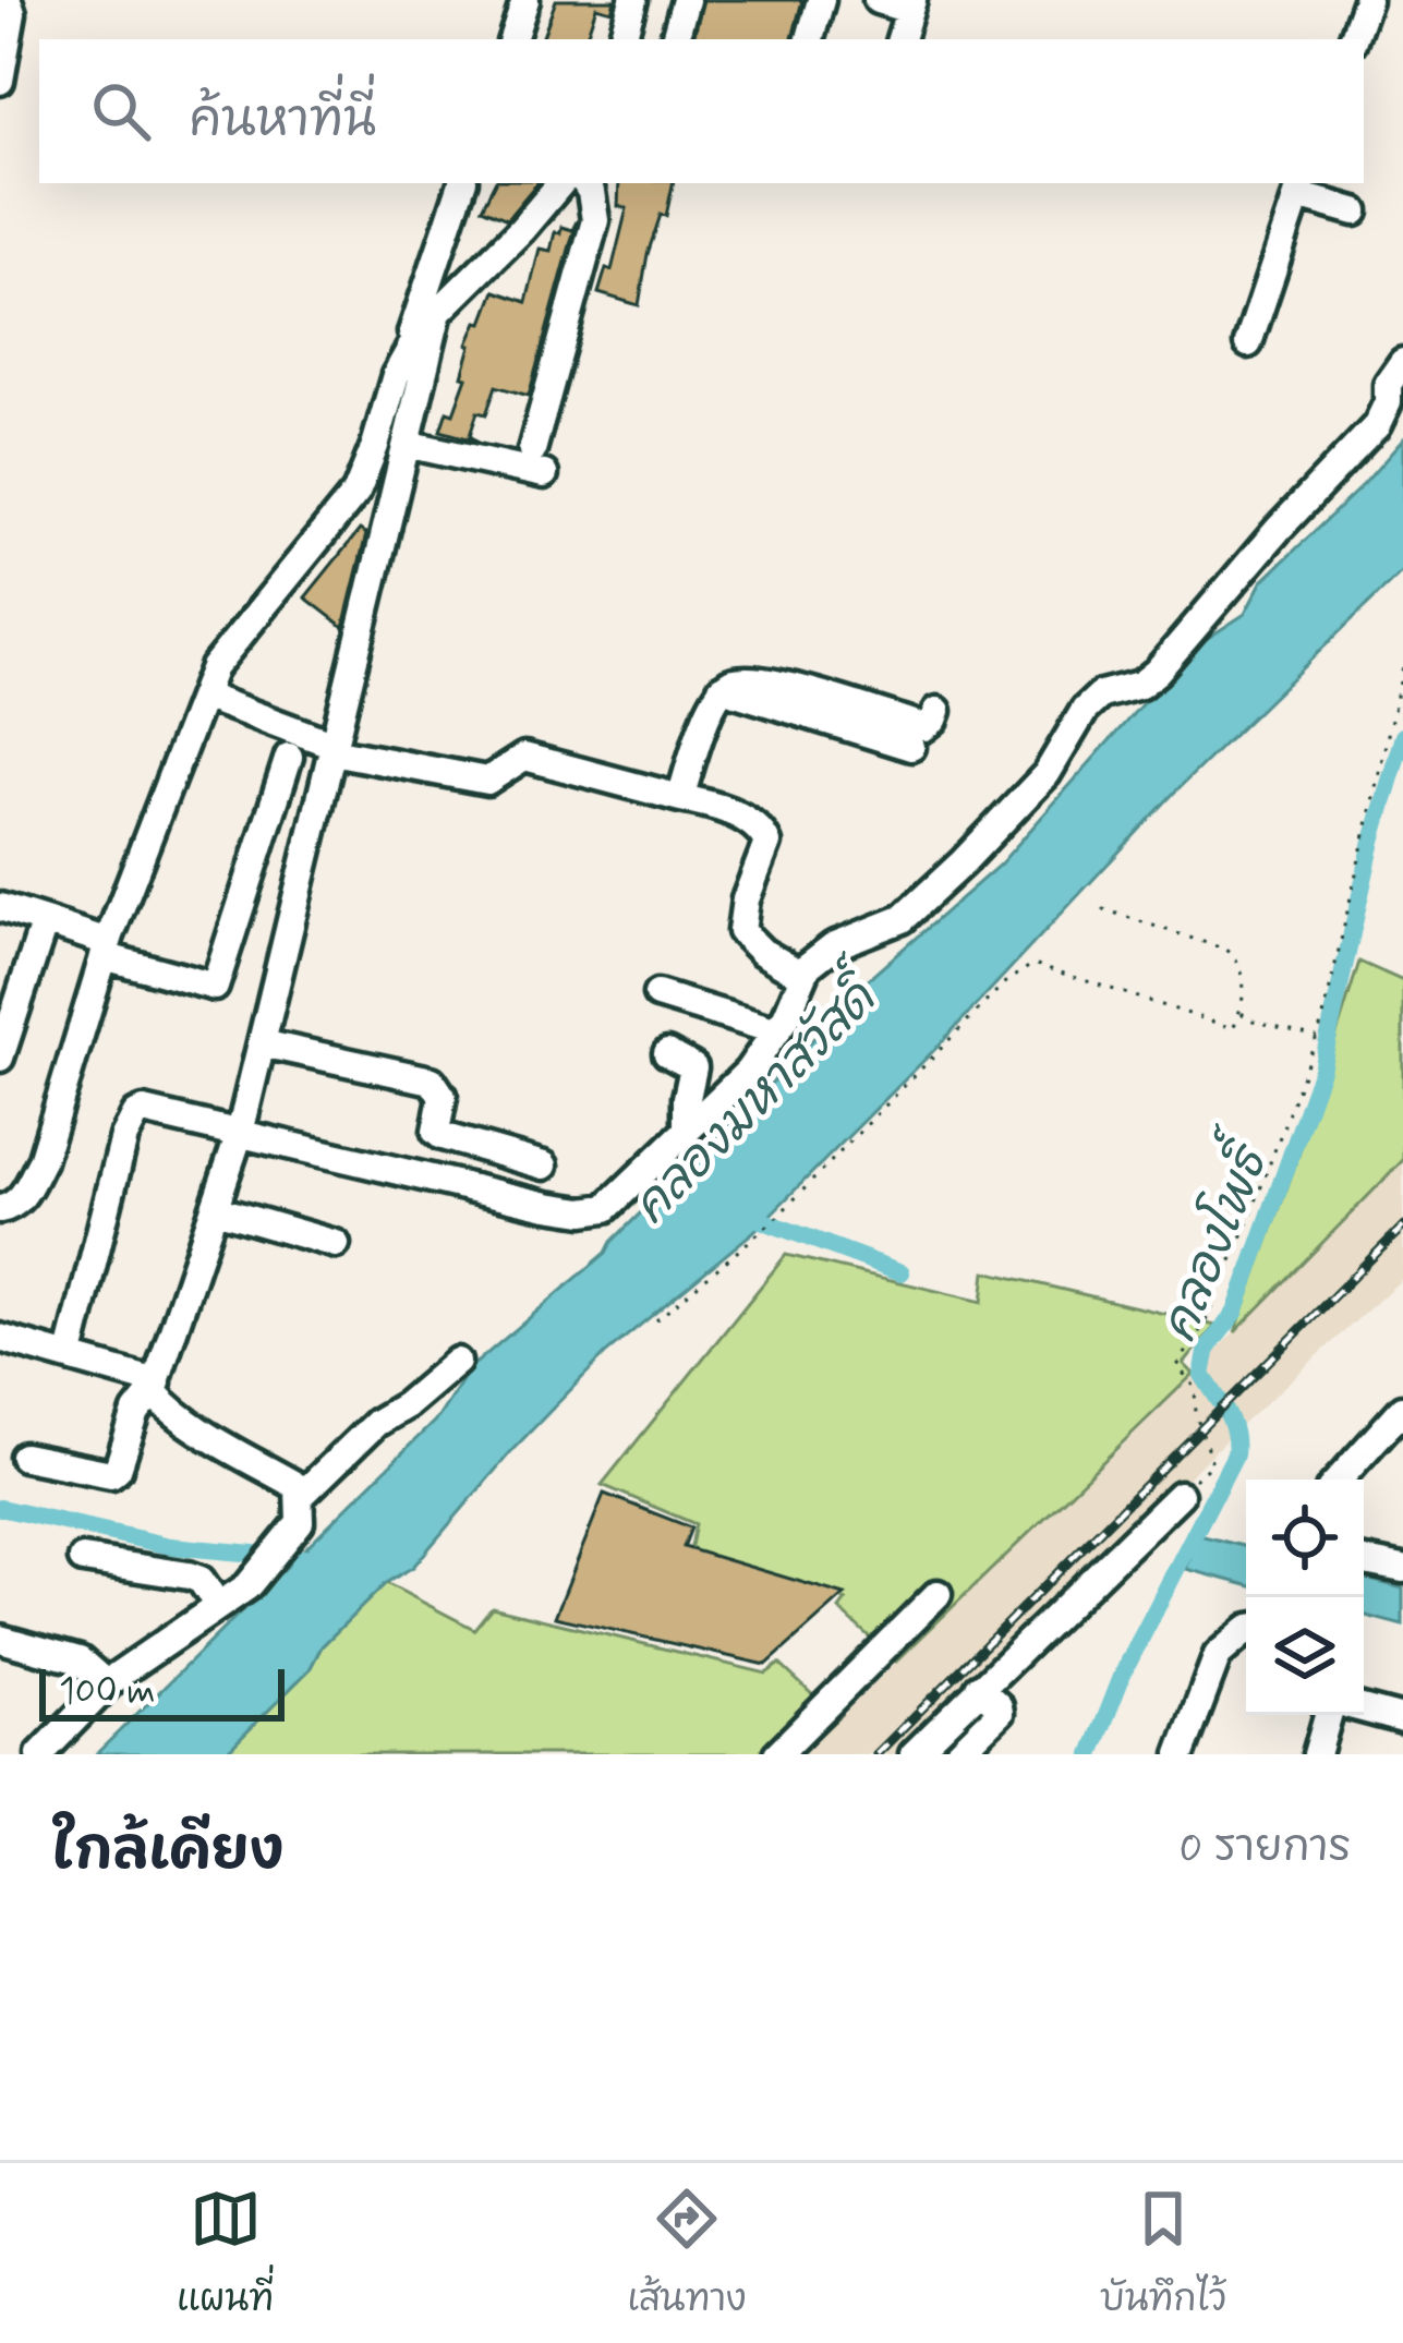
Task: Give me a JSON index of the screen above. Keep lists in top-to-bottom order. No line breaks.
{"water":["คลองมหาสวัสดิ์","คลองโพธิ์"],"scale_bar":"100 m","page":{"search":"ค้นหาที่นี่","scale":"100 m","heading":["ใกล้เคียง","0 รายการ"],"nav":["แผนที่","เส้นทาง","บันทึกไว้"]}}
